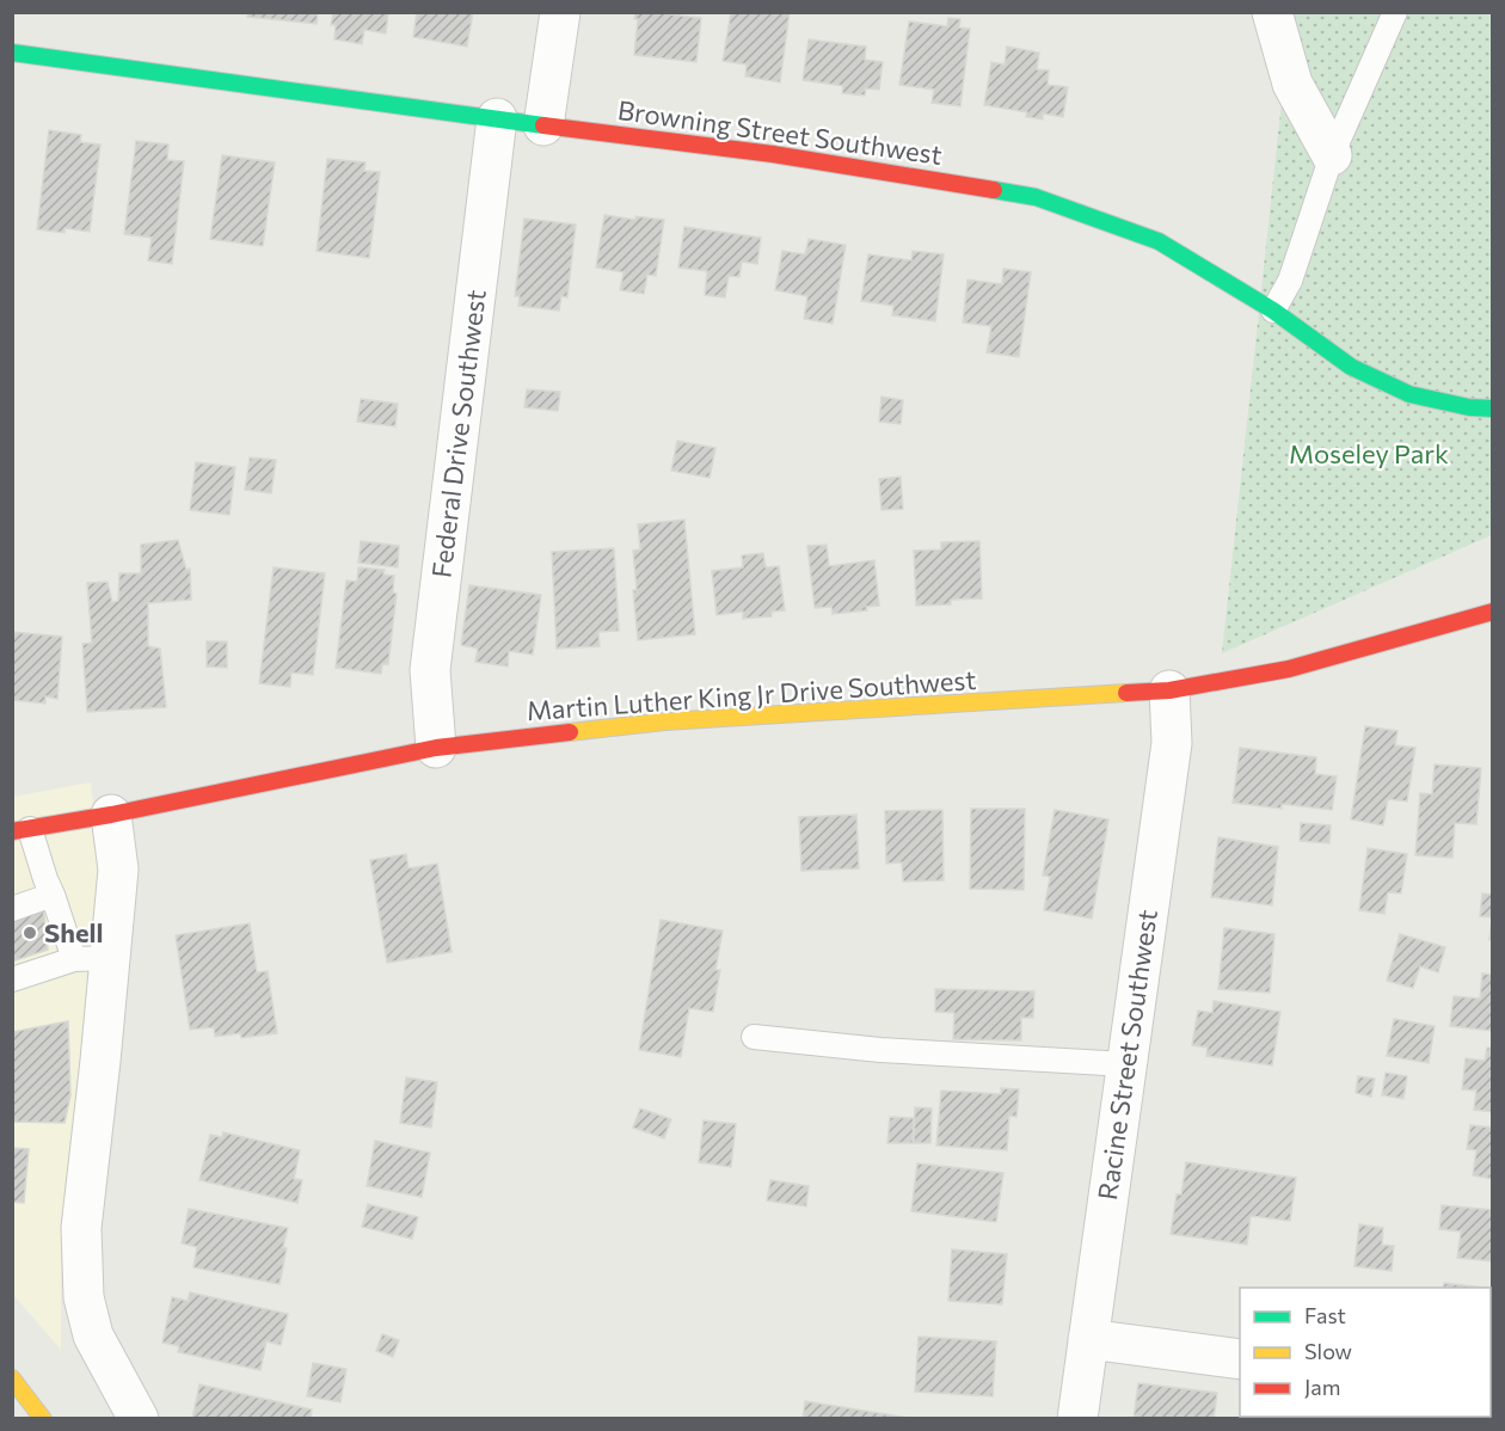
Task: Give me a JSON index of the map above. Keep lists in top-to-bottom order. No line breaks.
{"streets":{"main road":["Browning Street Southwest","Martin Luther King Jr Drive Southwest"],"street":["Federal Drive Southwest","Racine Street Southwest"]},"crossings":[["Browning Street Southwest","Federal Drive Southwest"],["Federal Drive Southwest","Martin Luther King Jr Drive Southwest"],["Martin Luther King Jr Drive Southwest","Racine Street Southwest"]],"parks":["Moseley Park"],"places":["Shell"],"legend":["Fast","Slow","Jam"]}
